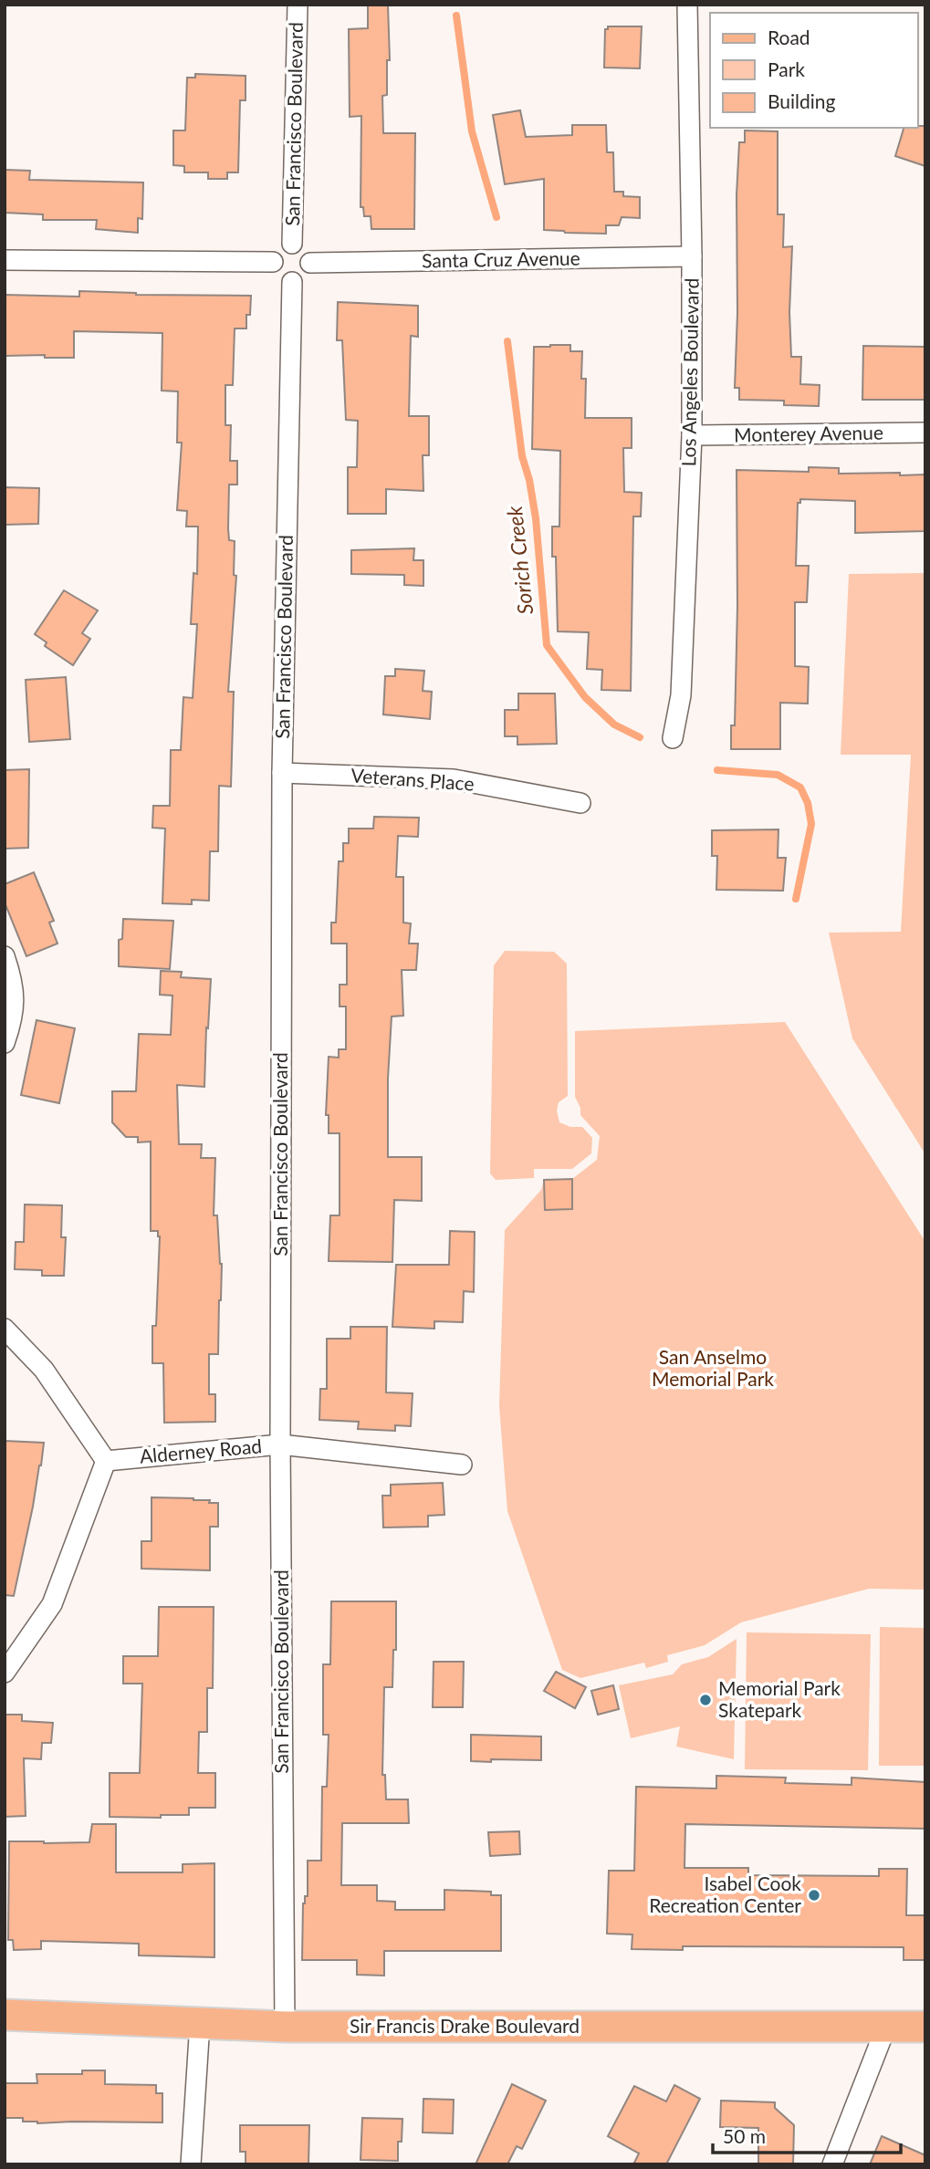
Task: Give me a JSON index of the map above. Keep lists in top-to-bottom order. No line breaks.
{"streets":{"main road":["Sir Francis Drake Boulevard"],"street":["San Francisco Boulevard","Santa Cruz Avenue","Los Angeles Boulevard","Monterey Avenue","Veterans Place","Alderney Road"]},"crossings":[["San Francisco Boulevard","Santa Cruz Avenue"],["San Francisco Boulevard","Veterans Place"],["San Francisco Boulevard","Alderney Road"],["San Francisco Boulevard","Sir Francis Drake Boulevard"],["Santa Cruz Avenue","Los Angeles Boulevard"],["Los Angeles Boulevard","Monterey Avenue"]],"water":["Sorich Creek"],"parks":["San Anselmo Memorial Park"],"places":["Memorial Park Skatepark","Isabel Cook Recreation Center"],"legend":["Road","Park","Building"],"scale_bar":"50 m"}
